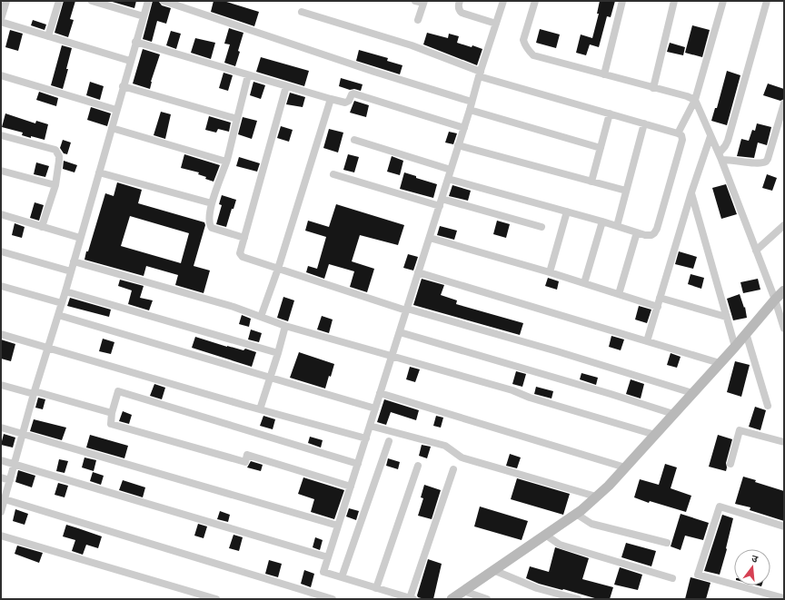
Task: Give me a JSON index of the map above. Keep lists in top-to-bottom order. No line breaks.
{"north":"top"}
